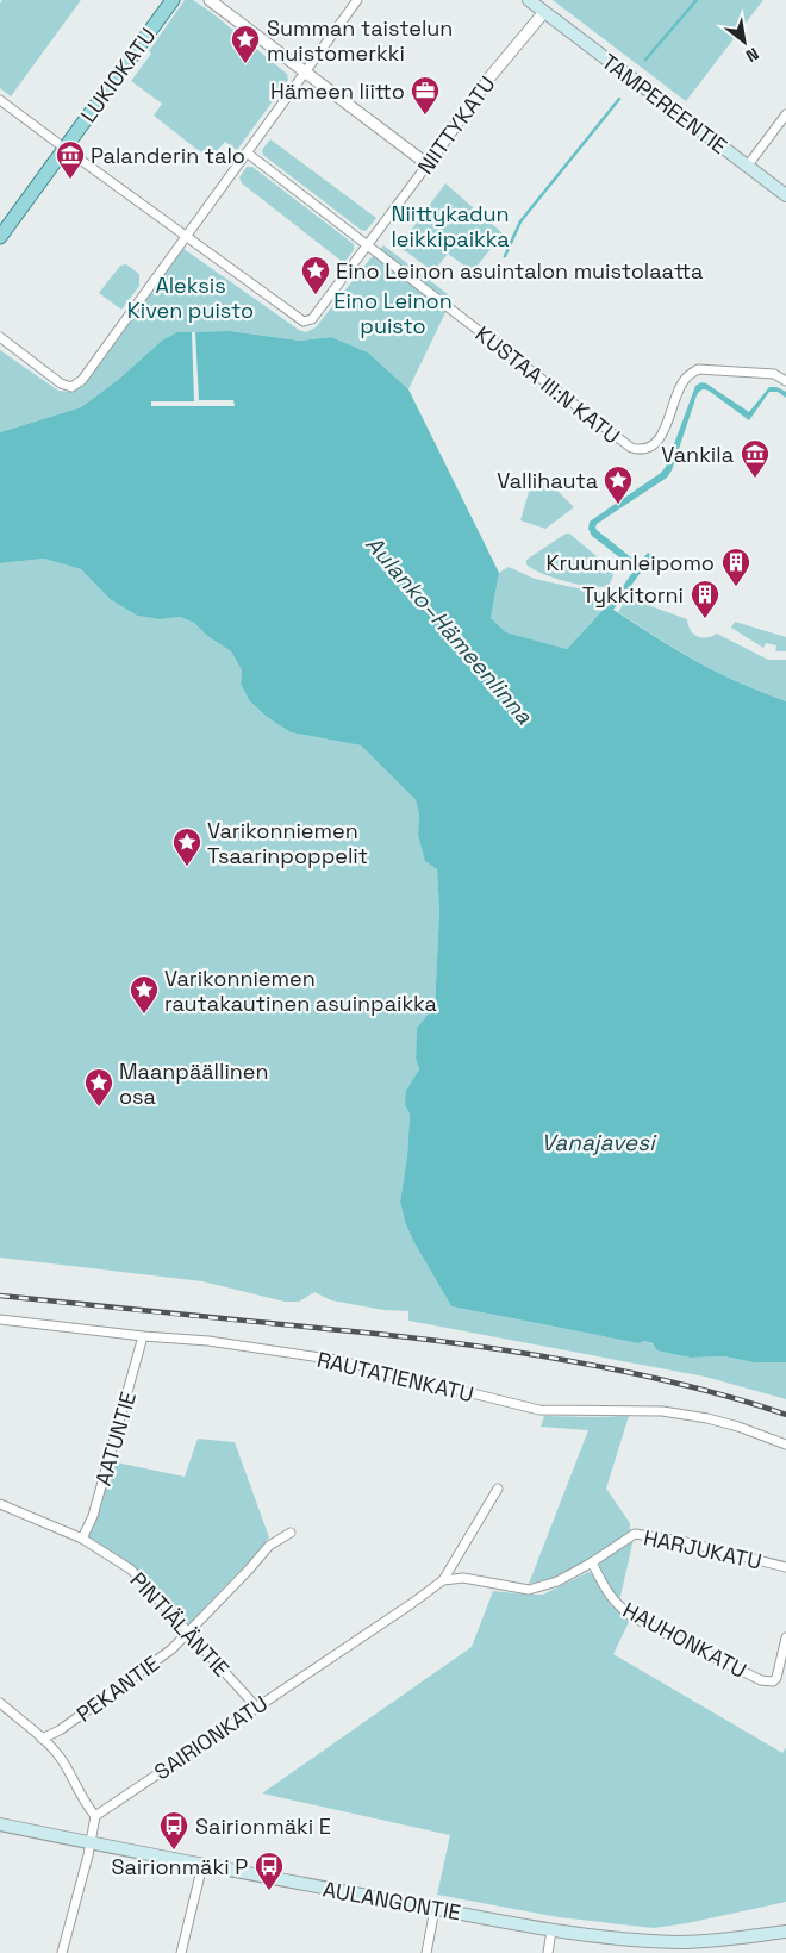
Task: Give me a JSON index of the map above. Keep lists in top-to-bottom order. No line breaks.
{"streets":{"main road":["LUKIOKATU","TAMPEREENTIE","AULANGONTIE"],"street":["NIITTYKATU","KUSTAA III:N KATU","RAUTATIENKATU","AATUNTIE","HARJUKATU","PINTIÄLÄNTIE","HAUHONKATU","PEKANTIE","SAIRIONKATU"]},"crossings":[["TAMPEREENTIE","NIITTYKATU"],["NIITTYKATU","KUSTAA III:N KATU"],["RAUTATIENKATU","AATUNTIE"],["AATUNTIE","PINTIÄLÄNTIE"],["HARJUKATU","HAUHONKATU"],["PINTIÄLÄNTIE","PEKANTIE"],["PINTIÄLÄNTIE","SAIRIONKATU"]],"water":["Aulanko–Hämeenlinna","Vanajavesi"],"parks":["Niittykadun leikkipaikka","Aleksis Kiven puisto","Eino Leinon puisto"],"places":{"place":["Summan taistelun muistomerkki","Eino Leinon asuintalon muistolaatta","Vallihauta","Varikonniemen Tsaarinpoppelit","Varikonniemen rautakautinen asuinpaikka","Maanpäällinen osa"],"office":["Hämeen liitto"],"museum":["Palanderin talo","Vankila"],"building":["Kruununleipomo","Tykkitorni"],"bus stop":["Sairionmäki E","Sairionmäki P"]},"north":"bottom right"}
